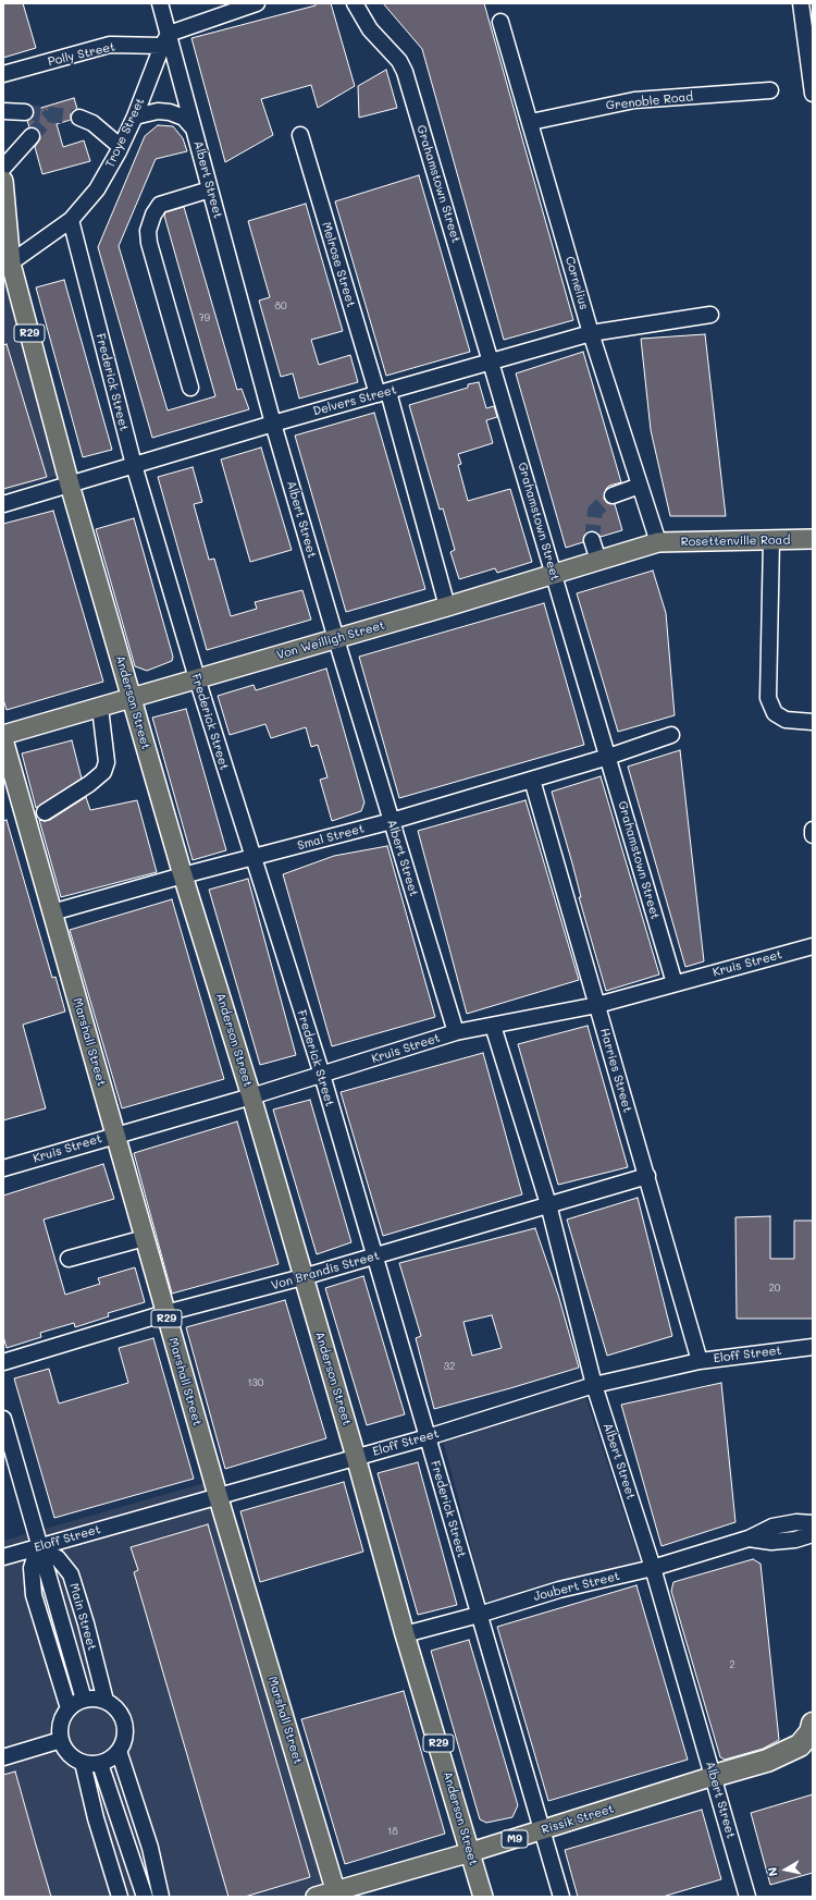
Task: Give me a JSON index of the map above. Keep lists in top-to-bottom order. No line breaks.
{"streets":{"main road":["R29","Rosettenville Road","Von Weilligh Street","Anderson Street","Marshall Street","Rissik Street","M9"],"street":["Polly Street","Grenoble Road","Troye Street","Albert Street","Grahamstown Street","Melrose Street","Cornelius","Frederick Street","Delvers Street","Smal Street","Kruis Street","Harries Street","Von Brandis Street","Eloff Street","Joubert Street","Main Street"]},"crossings":[["Polly Street","Troye Street"],["Polly Street","Albert Street"],["Grenoble Road","Cornelius"],["Troye Street","Albert Street"],["Troye Street","Frederick Street"],["Troye Street","Anderson Street"],["Albert Street","Delvers Street"],["Albert Street","Von Weilligh Street"],["Albert Street","Smal Street"],["Albert Street","Kruis Street"],["Albert Street","Von Brandis Street"],["Albert Street","Eloff Street"],["Albert Street","Joubert Street"],["Albert Street","Rissik Street"],["Grahamstown Street","Delvers Street"],["Grahamstown Street","Von Weilligh Street"],["Grahamstown Street","Smal Street"],["Grahamstown Street","Kruis Street"],["Melrose Street","Delvers Street"],["Melrose Street","Von Weilligh Street"],["Cornelius","Delvers Street"],["Cornelius","Rosettenville Road"],["Cornelius","Von Weilligh Street"],["Frederick Street","Delvers Street"],["Frederick Street","Von Weilligh Street"],["Frederick Street","Smal Street"],["Frederick Street","Kruis Street"],["Frederick Street","Von Brandis Street"],["Frederick Street","Eloff Street"],["Frederick Street","Joubert Street"],["Frederick Street","Rissik Street"],["Delvers Street","Anderson Street"],["Rosettenville Road","Von Weilligh Street"],["Von Weilligh Street","Anderson Street"],["Anderson Street","Smal Street"],["Anderson Street","Kruis Street"],["Anderson Street","Von Brandis Street"],["Anderson Street","Eloff Street"],["Anderson Street","Joubert Street"],["Anderson Street","Rissik Street"],["Smal Street","Marshall Street"],["Smal Street","Harries Street"],["Kruis Street","Marshall Street"],["Kruis Street","Harries Street"],["Marshall Street","Von Brandis Street"],["Marshall Street","Eloff Street"],["Marshall Street","Rissik Street"],["Harries Street","Von Brandis Street"],["Harries Street","Eloff Street"],["Eloff Street","Main Street"]],"house_numbers":["80","79","20","32","130","2","18"],"north":"left"}
